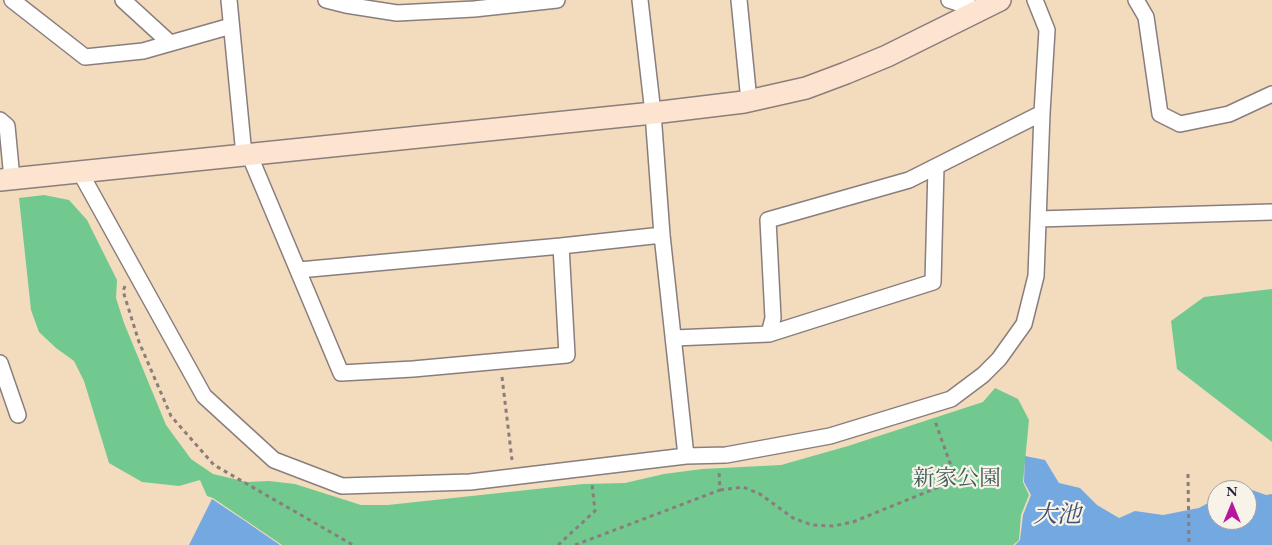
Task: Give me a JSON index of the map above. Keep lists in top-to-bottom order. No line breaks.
{"water":["大池"],"parks":["新家公園"],"north":"top"}
